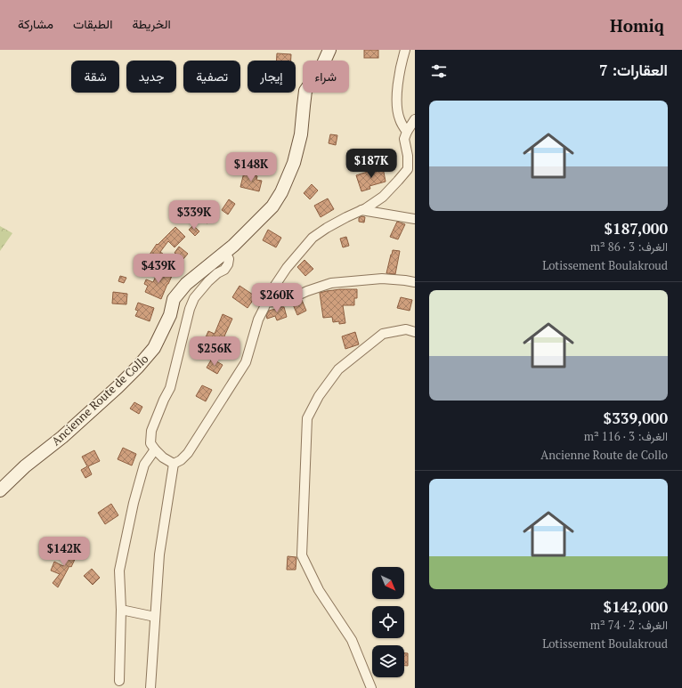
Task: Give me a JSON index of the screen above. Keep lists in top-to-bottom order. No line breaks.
{"streets":{"main road":["Ancienne Route de Collo"]},"north":"bottom right","page":{"header":"Homiq","nav":["الخريطة","الطبقات","مشاركة"],"heading":"العقارات: 7","chip":["شراء","إيجار","تصفية","جديد","شقة"],"list":[{"name":"$187,000","note":"الغرف: 3 · 86 m² · Lotissement Boulakroud"},{"name":"$339,000","note":"الغرف: 3 · 116 m² · Ancienne Route de Collo"},{"name":"$142,000","note":"الغرف: 2 · 74 m² · Lotissement Boulakroud"}],"price":["$187K","$148K","$339K","$439K","$260K","$256K","$142K"]}}
